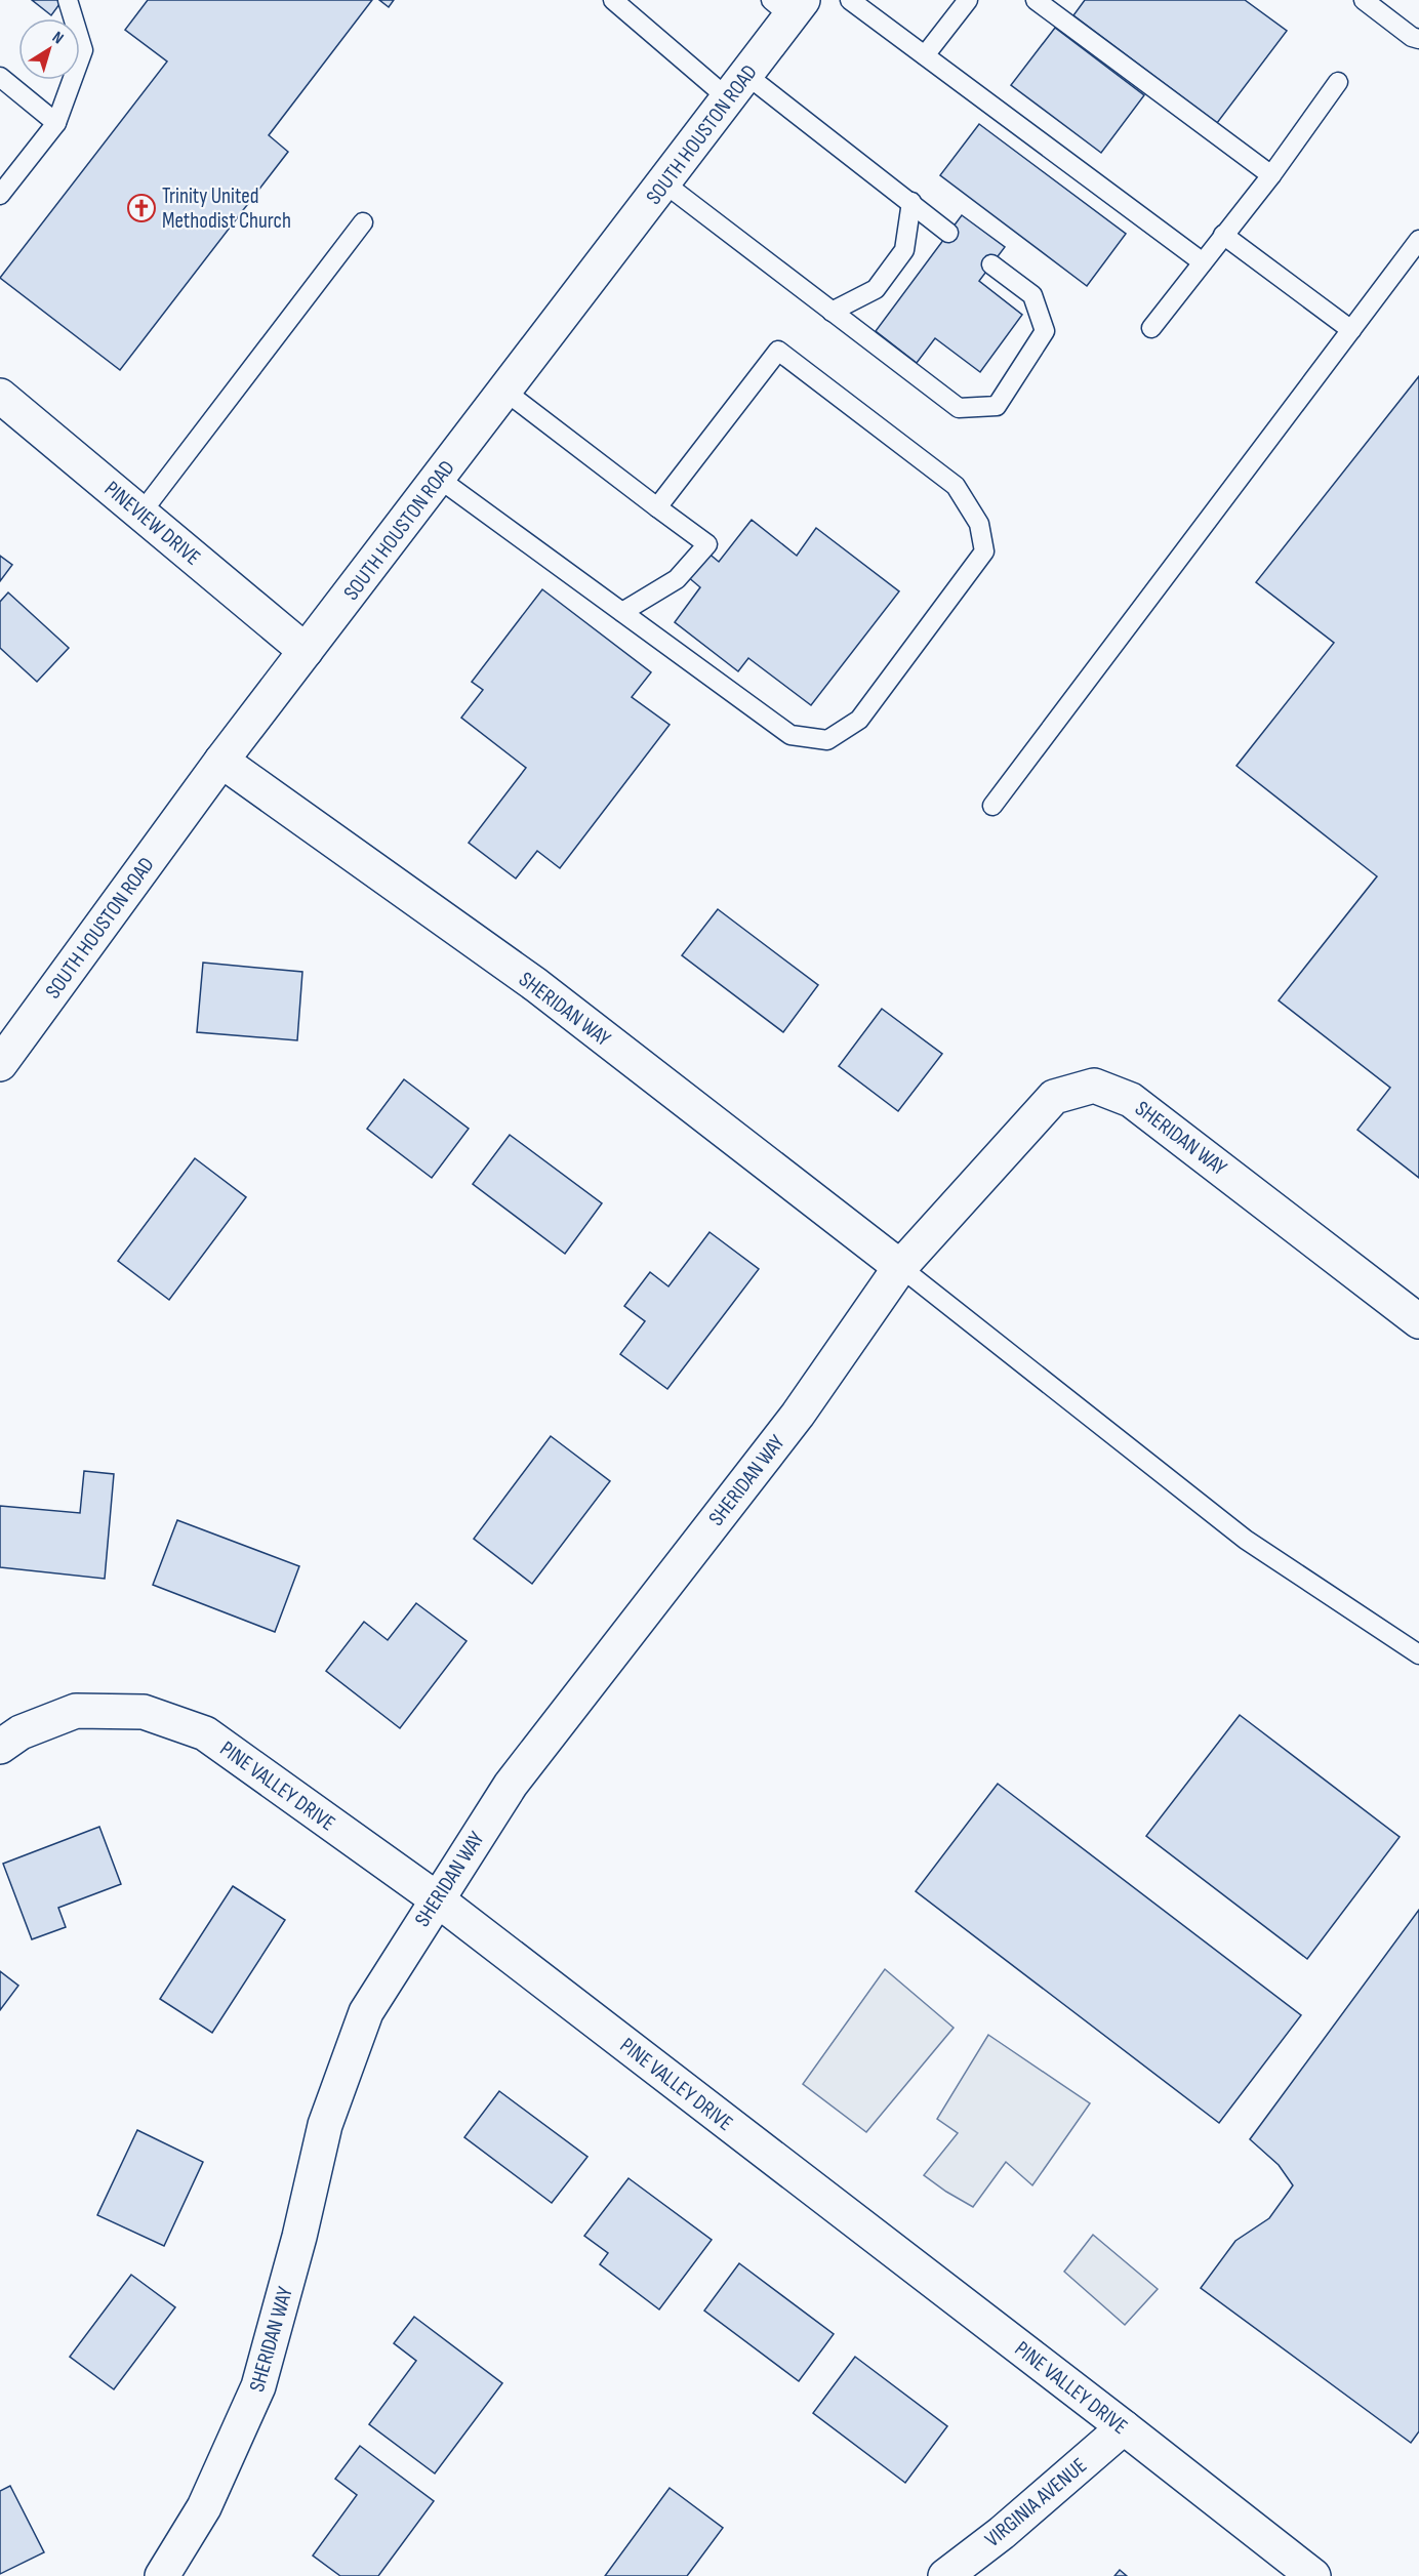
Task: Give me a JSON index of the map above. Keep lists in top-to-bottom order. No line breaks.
{"streets":{"street":["SOUTH HOUSTON ROAD","PINEVIEW DRIVE","SHERIDAN WAY","PINE VALLEY DRIVE","VIRGINIA AVENUE"]},"crossings":[["SOUTH HOUSTON ROAD","PINEVIEW DRIVE"],["SOUTH HOUSTON ROAD","SHERIDAN WAY"],["SHERIDAN WAY","PINE VALLEY DRIVE"],["PINE VALLEY DRIVE","VIRGINIA AVENUE"]],"places":{"church":["Trinity United Methodist Church"]},"north":"top right"}
